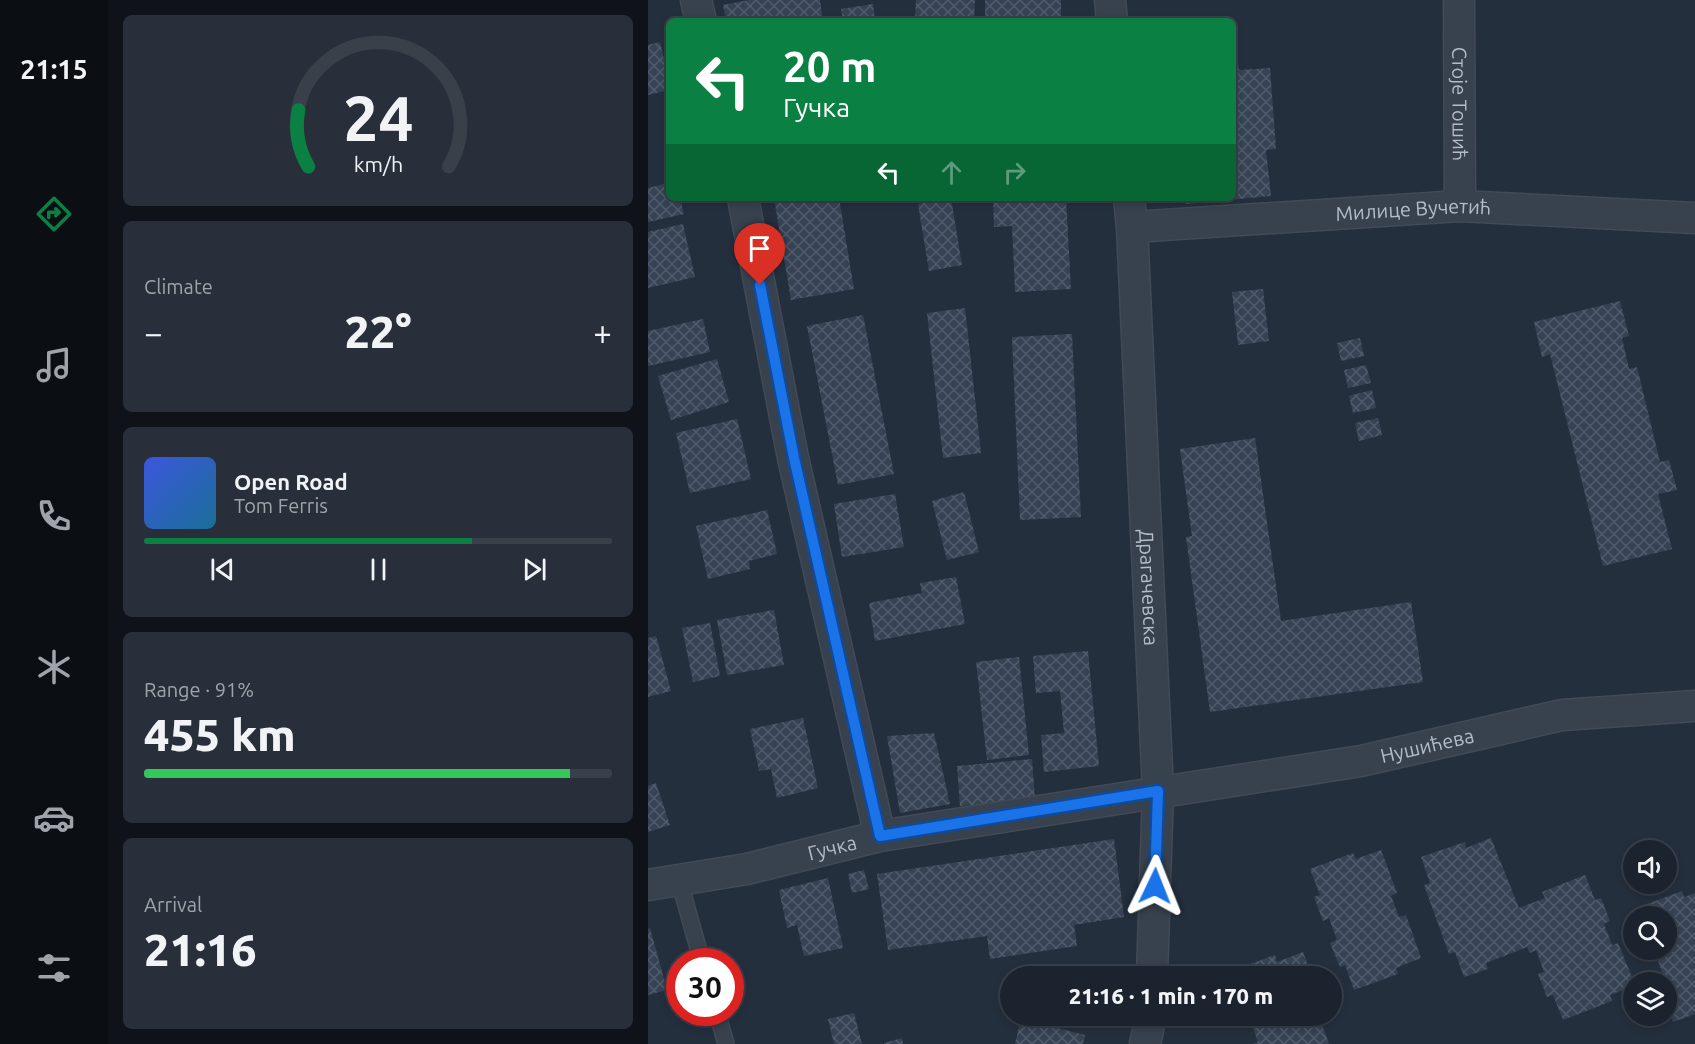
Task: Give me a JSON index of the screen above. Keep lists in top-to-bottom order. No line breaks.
{"streets":{"street":["Стоје Тошић","Милице Вучетић","Драгачевска","Нушићева","Гучка"]},"crossings":[["Стоје Тошић","Милице Вучетић"],["Милице Вучетић","Драгачевска"],["Драгачевска","Нушићева"],["Драгачевска","Гучка"],["Нушићева","Гучка"]],"page":{"tabs":"21:15","turn":["20 m","Гучка"],"tile":["Climate",["Range · 91%","455 km"],["Arrival","21:16"]],"heat":["−","22°","+"],"song":["Open Road","Tom Ferris"],"limit":"30","trip":"21:16 · 1 min · 170 m","gauge":["24","km/h"]}}
